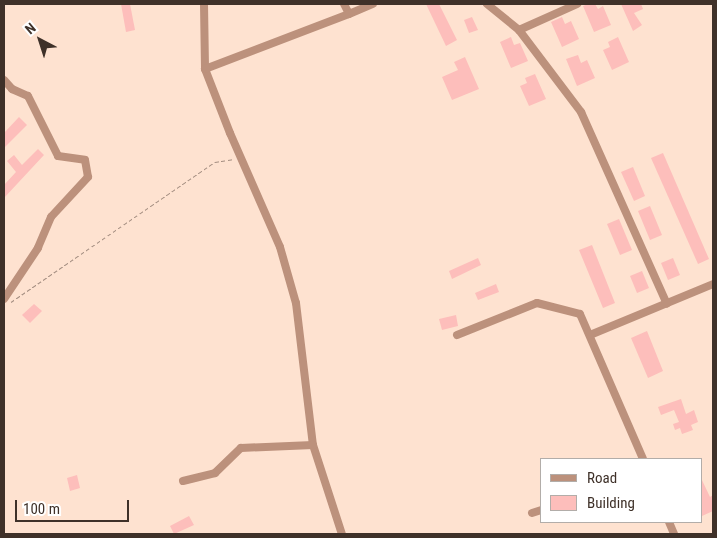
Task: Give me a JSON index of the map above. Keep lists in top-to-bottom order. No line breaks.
{"legend":["Road","Building"],"scale_bar":"100 m","north":"top left"}
